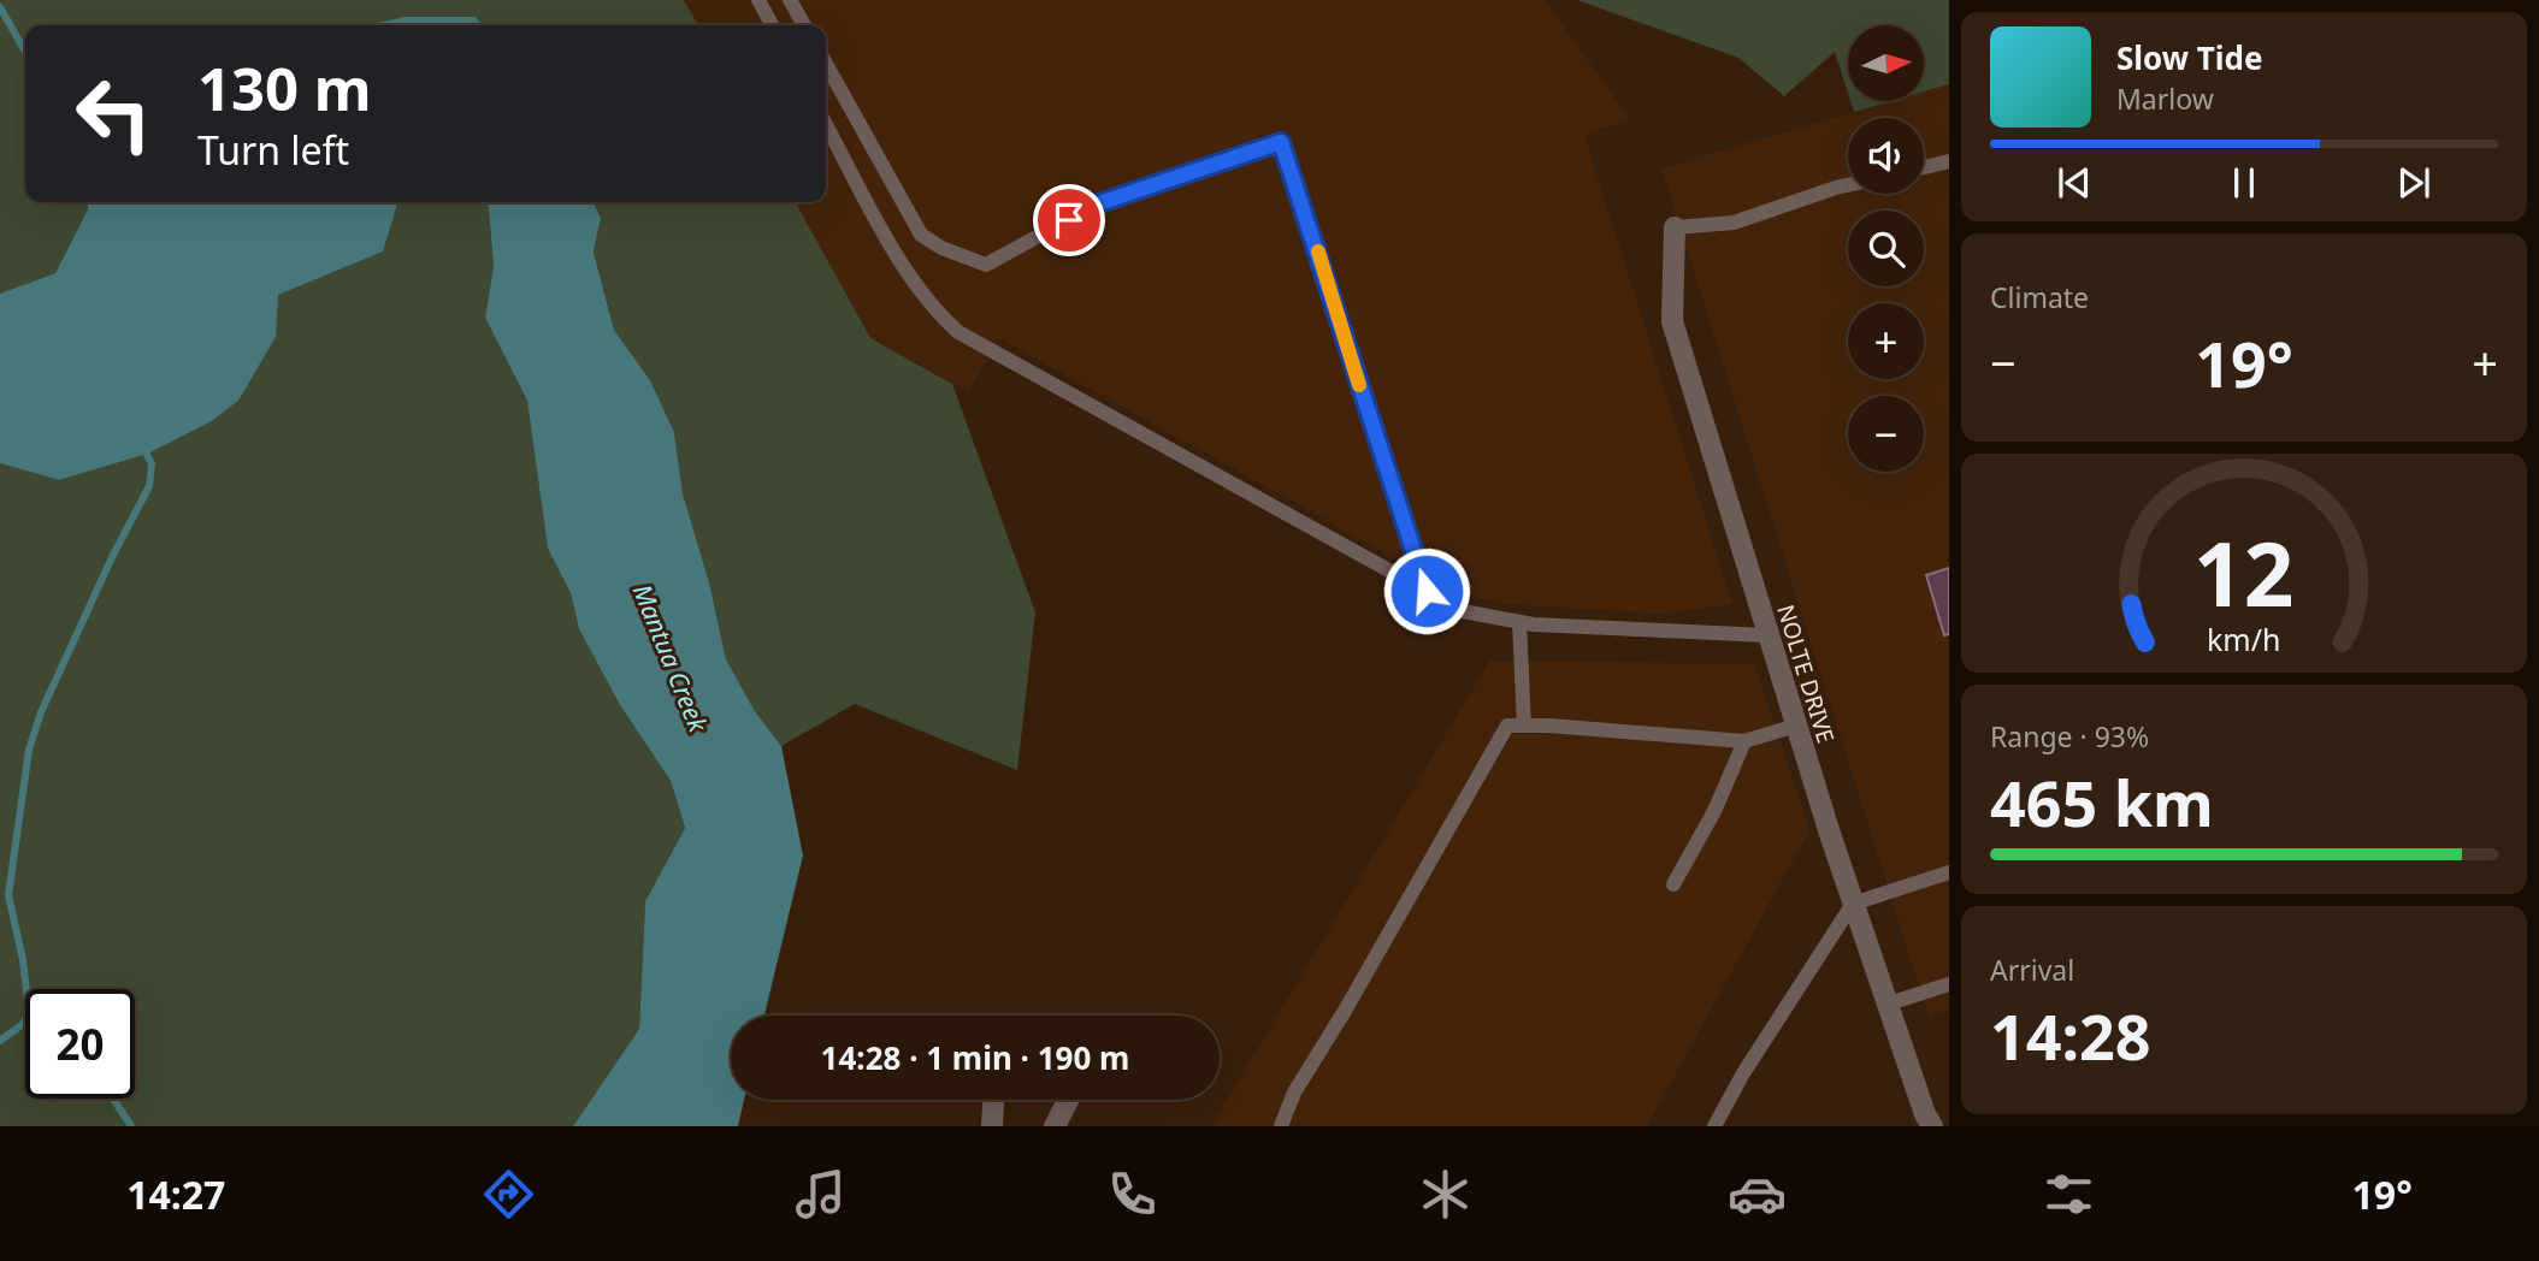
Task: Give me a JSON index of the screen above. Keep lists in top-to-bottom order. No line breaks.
{"streets":{"street":["NOLTE DRIVE"]},"water":["Mantua Creek"],"north":"right","page":{"map_buttons":["+","−"],"turn":["130 m","Turn left"],"song":["Slow Tide","Marlow"],"tile":["Climate",["Range · 93%","465 km"],["Arrival","14:28"]],"heat":["−","19°","+"],"limit":"20","trip":"14:28 · 1 min · 190 m","tabs":["14:27","19°"],"gauge":["12","km/h"]}}
